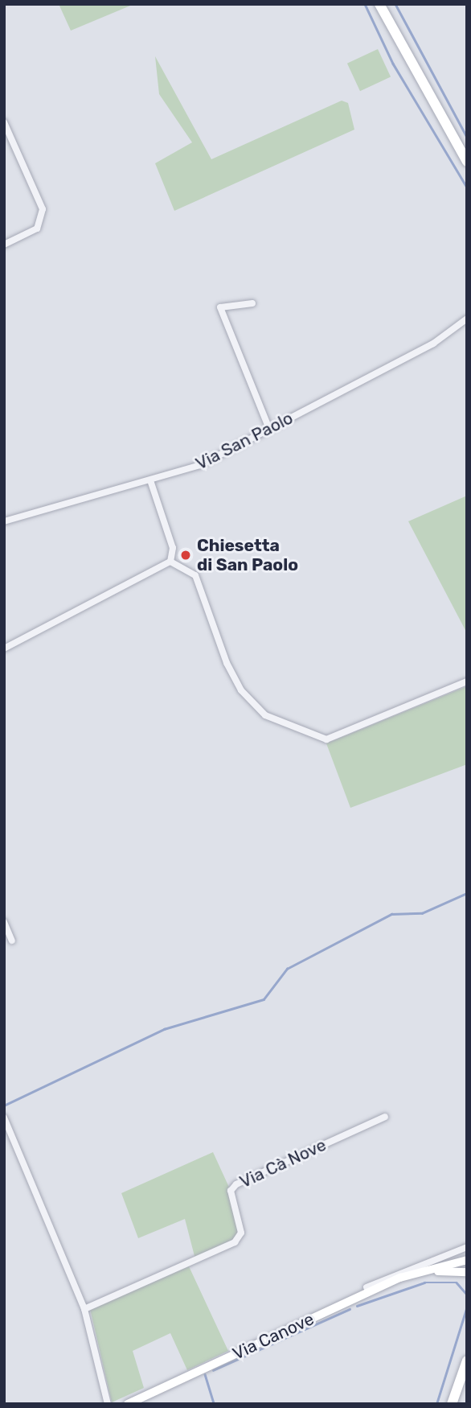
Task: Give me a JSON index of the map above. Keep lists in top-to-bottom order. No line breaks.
{"streets":{"street":["Via San Paolo","Via Cà Nove","Via Canove"]},"places":["Chiesetta di San Paolo"]}
